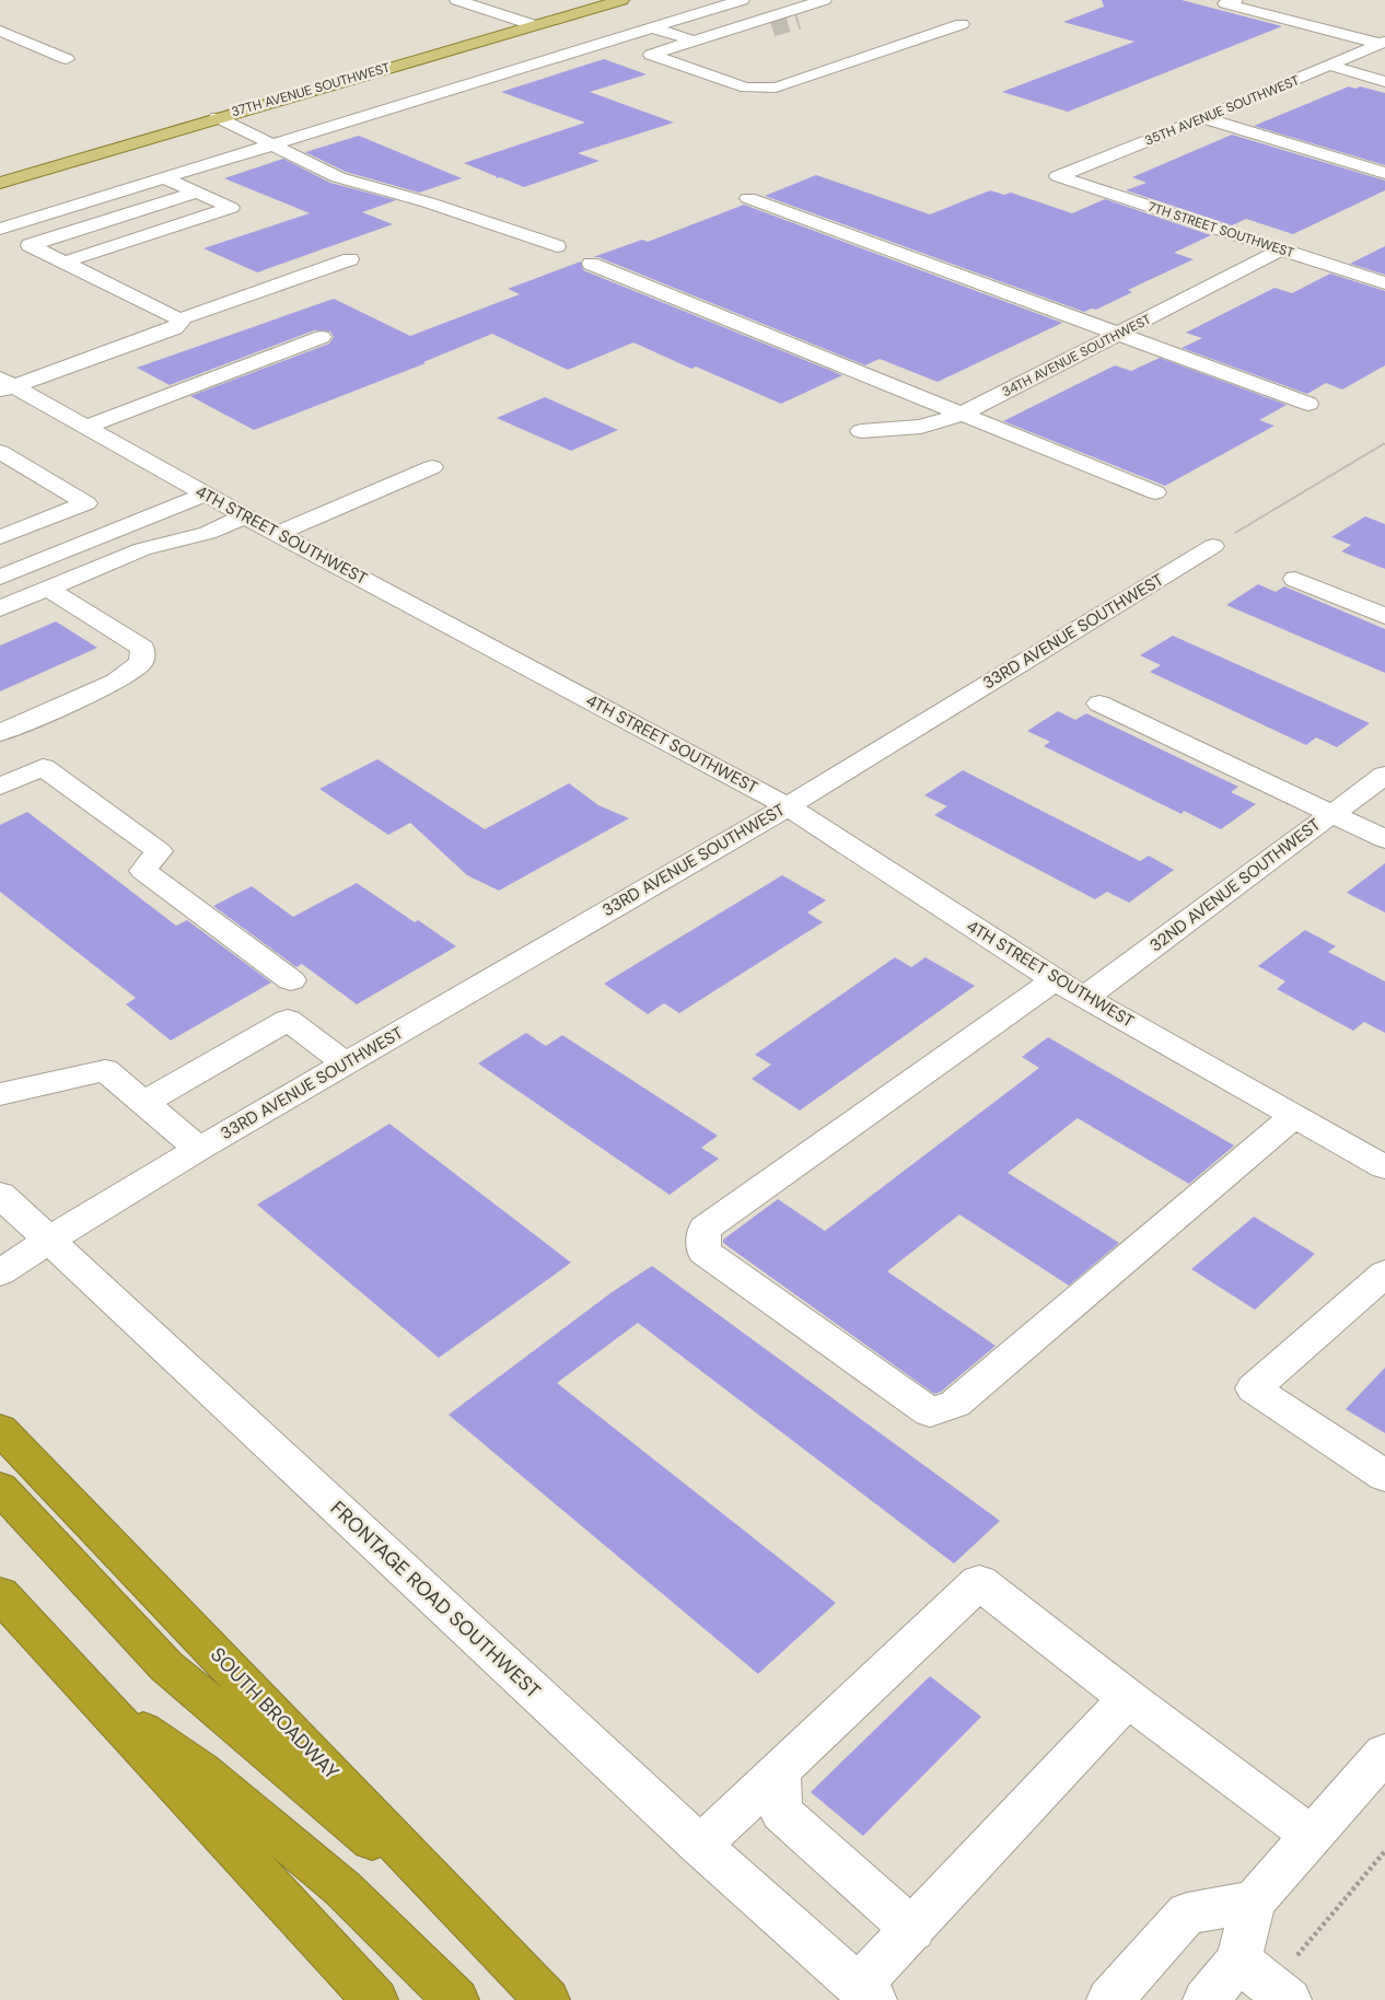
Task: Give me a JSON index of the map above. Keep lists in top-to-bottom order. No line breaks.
{"streets":{"highway":["SOUTH BROADWAY"],"main road":["37TH AVENUE SOUTHWEST"],"street":["35TH AVENUE SOUTHWEST","7TH STREET SOUTHWEST","34TH AVENUE SOUTHWEST","4TH STREET SOUTHWEST","33RD AVENUE SOUTHWEST","32ND AVENUE SOUTHWEST","FRONTAGE ROAD SOUTHWEST"]},"crossings":[["35TH AVENUE SOUTHWEST","7TH STREET SOUTHWEST"],["7TH STREET SOUTHWEST","34TH AVENUE SOUTHWEST"],["4TH STREET SOUTHWEST","33RD AVENUE SOUTHWEST"],["4TH STREET SOUTHWEST","32ND AVENUE SOUTHWEST"],["33RD AVENUE SOUTHWEST","FRONTAGE ROAD SOUTHWEST"]]}
